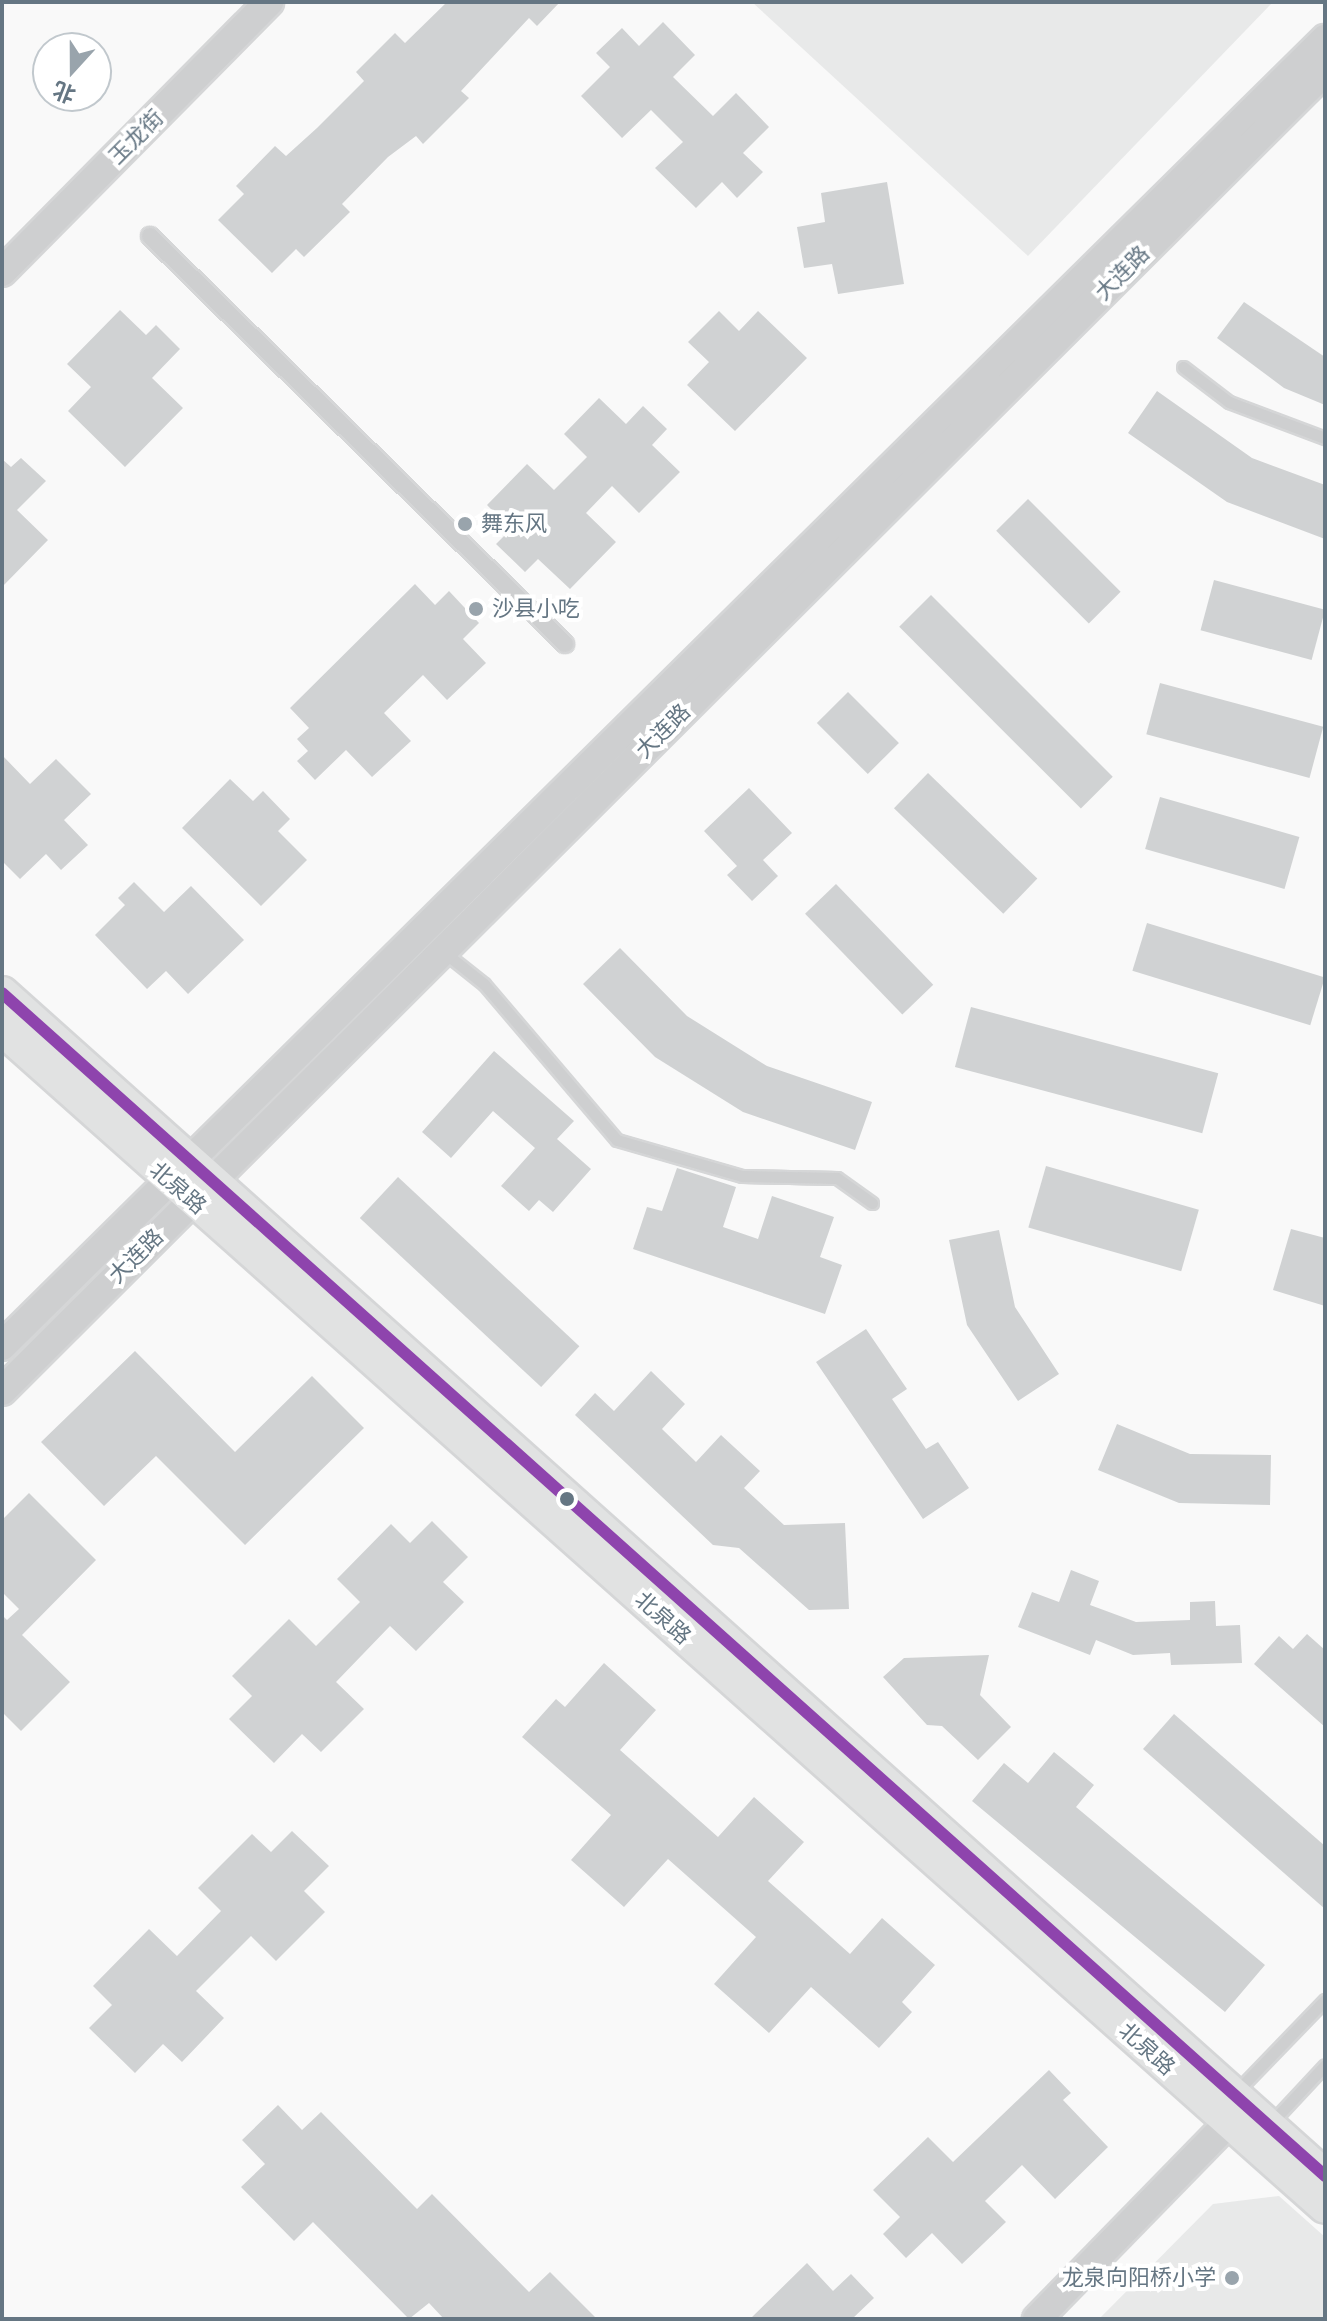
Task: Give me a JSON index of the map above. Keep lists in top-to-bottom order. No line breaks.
{"streets":{"main road":["北泉路"],"street":["玉龙街","大连路"]},"crossings":[["大连路","北泉路"]],"places":["舞东风","沙县小吃","龙泉向阳桥小学"],"north":"bottom"}
